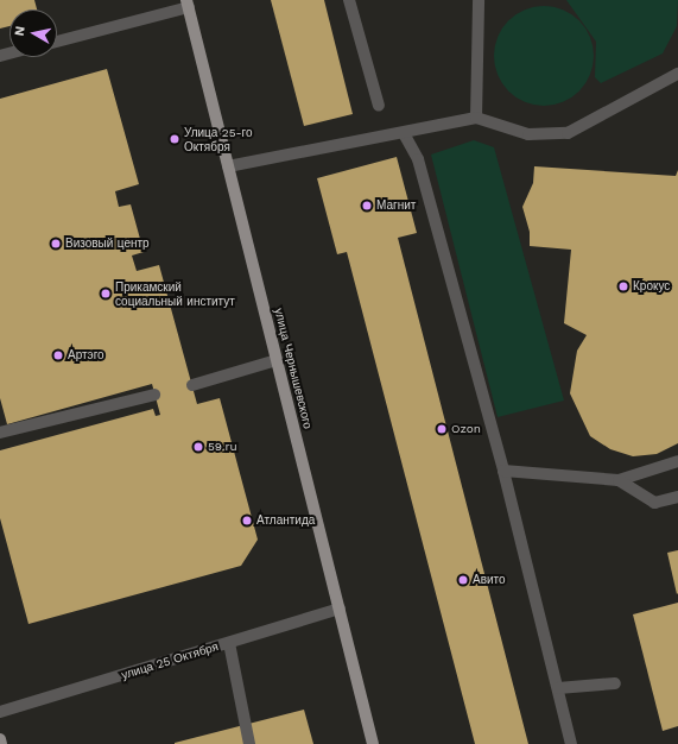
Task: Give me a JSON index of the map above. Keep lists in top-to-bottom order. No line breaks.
{"streets":{"main road":["улица Чернышевского"],"street":["улица 25 Октября"]},"crossings":[["улица Чернышевского","улица 25 Октября"]],"places":["Улица 25-го Октября","Магнит","Визовый центр","Крокус","Прикамский социальный институт","Артэго","Ozon","59.ru","Атлантида","Авито"],"north":"left"}
